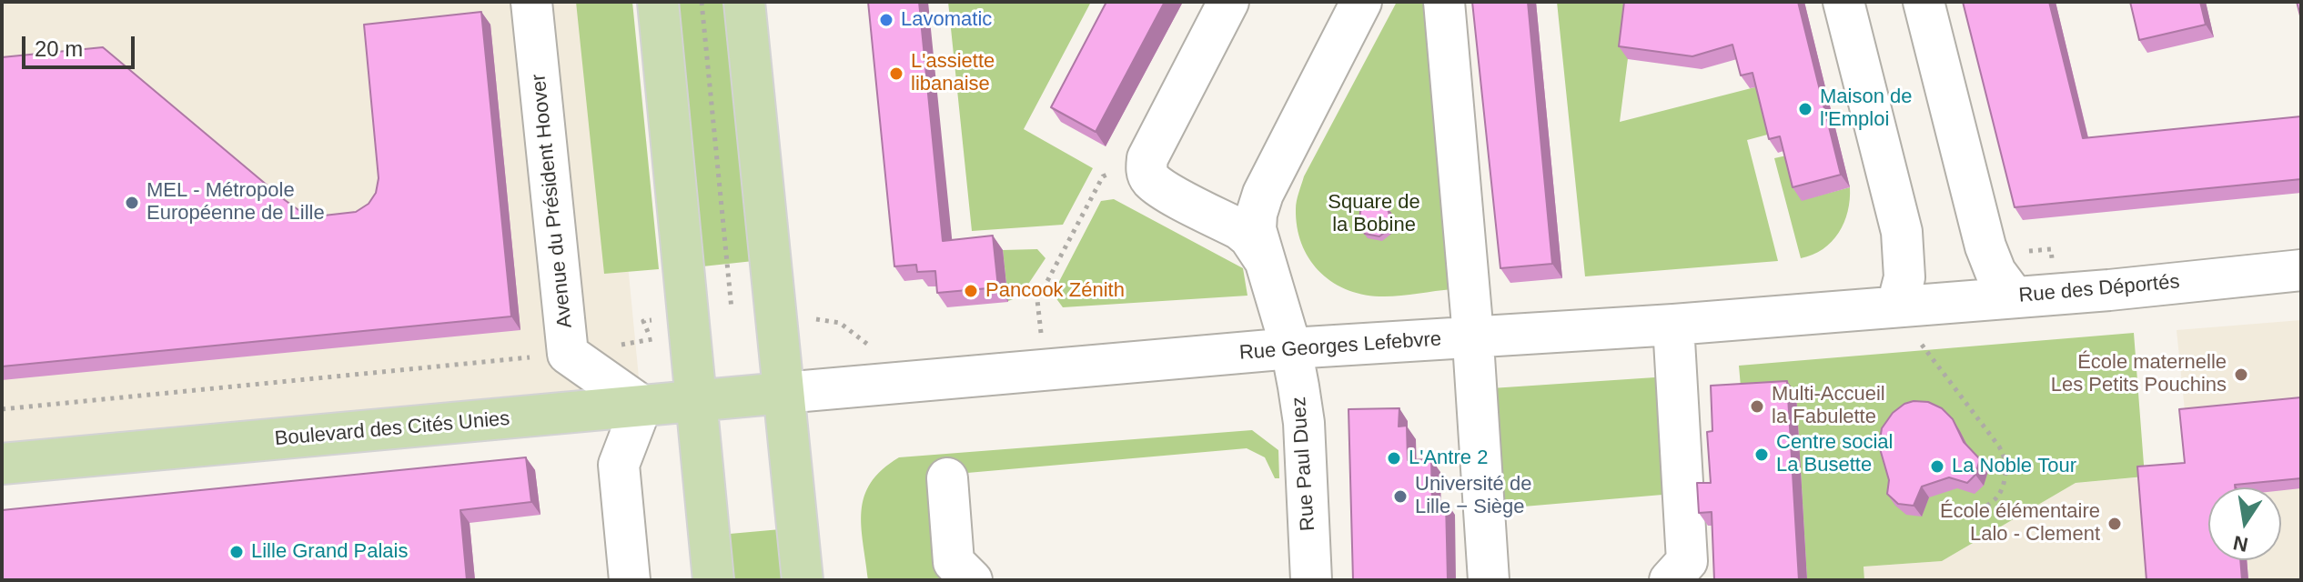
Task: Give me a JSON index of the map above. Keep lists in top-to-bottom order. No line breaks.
{"streets":{"main road":["Boulevard des Cités Unies"],"street":["Avenue du Président Hoover","Rue des Déportés","Rue Georges Lefebvre","Rue Paul Duez"]},"crossings":[["Avenue du Président Hoover","Boulevard des Cités Unies"],["Rue des Déportés","Rue Georges Lefebvre"],["Rue Georges Lefebvre","Boulevard des Cités Unies"],["Rue Georges Lefebvre","Rue Paul Duez"]],"parks":["Square de la Bobine"],"places":["Lavomatic","L'assiette libanaise","Maison de l'Emploi","MEL - Métropole Européenne de Lille","Pancook Zénith","École maternelle Les Petits Pouchins","Multi-Accueil la Fabulette","Centre social La Busette","L'Antre 2","La Noble Tour","Université de Lille − Siège","École élémentaire Lalo - Clement","Lille Grand Palais"],"scale_bar":"20 m","north":"bottom"}
